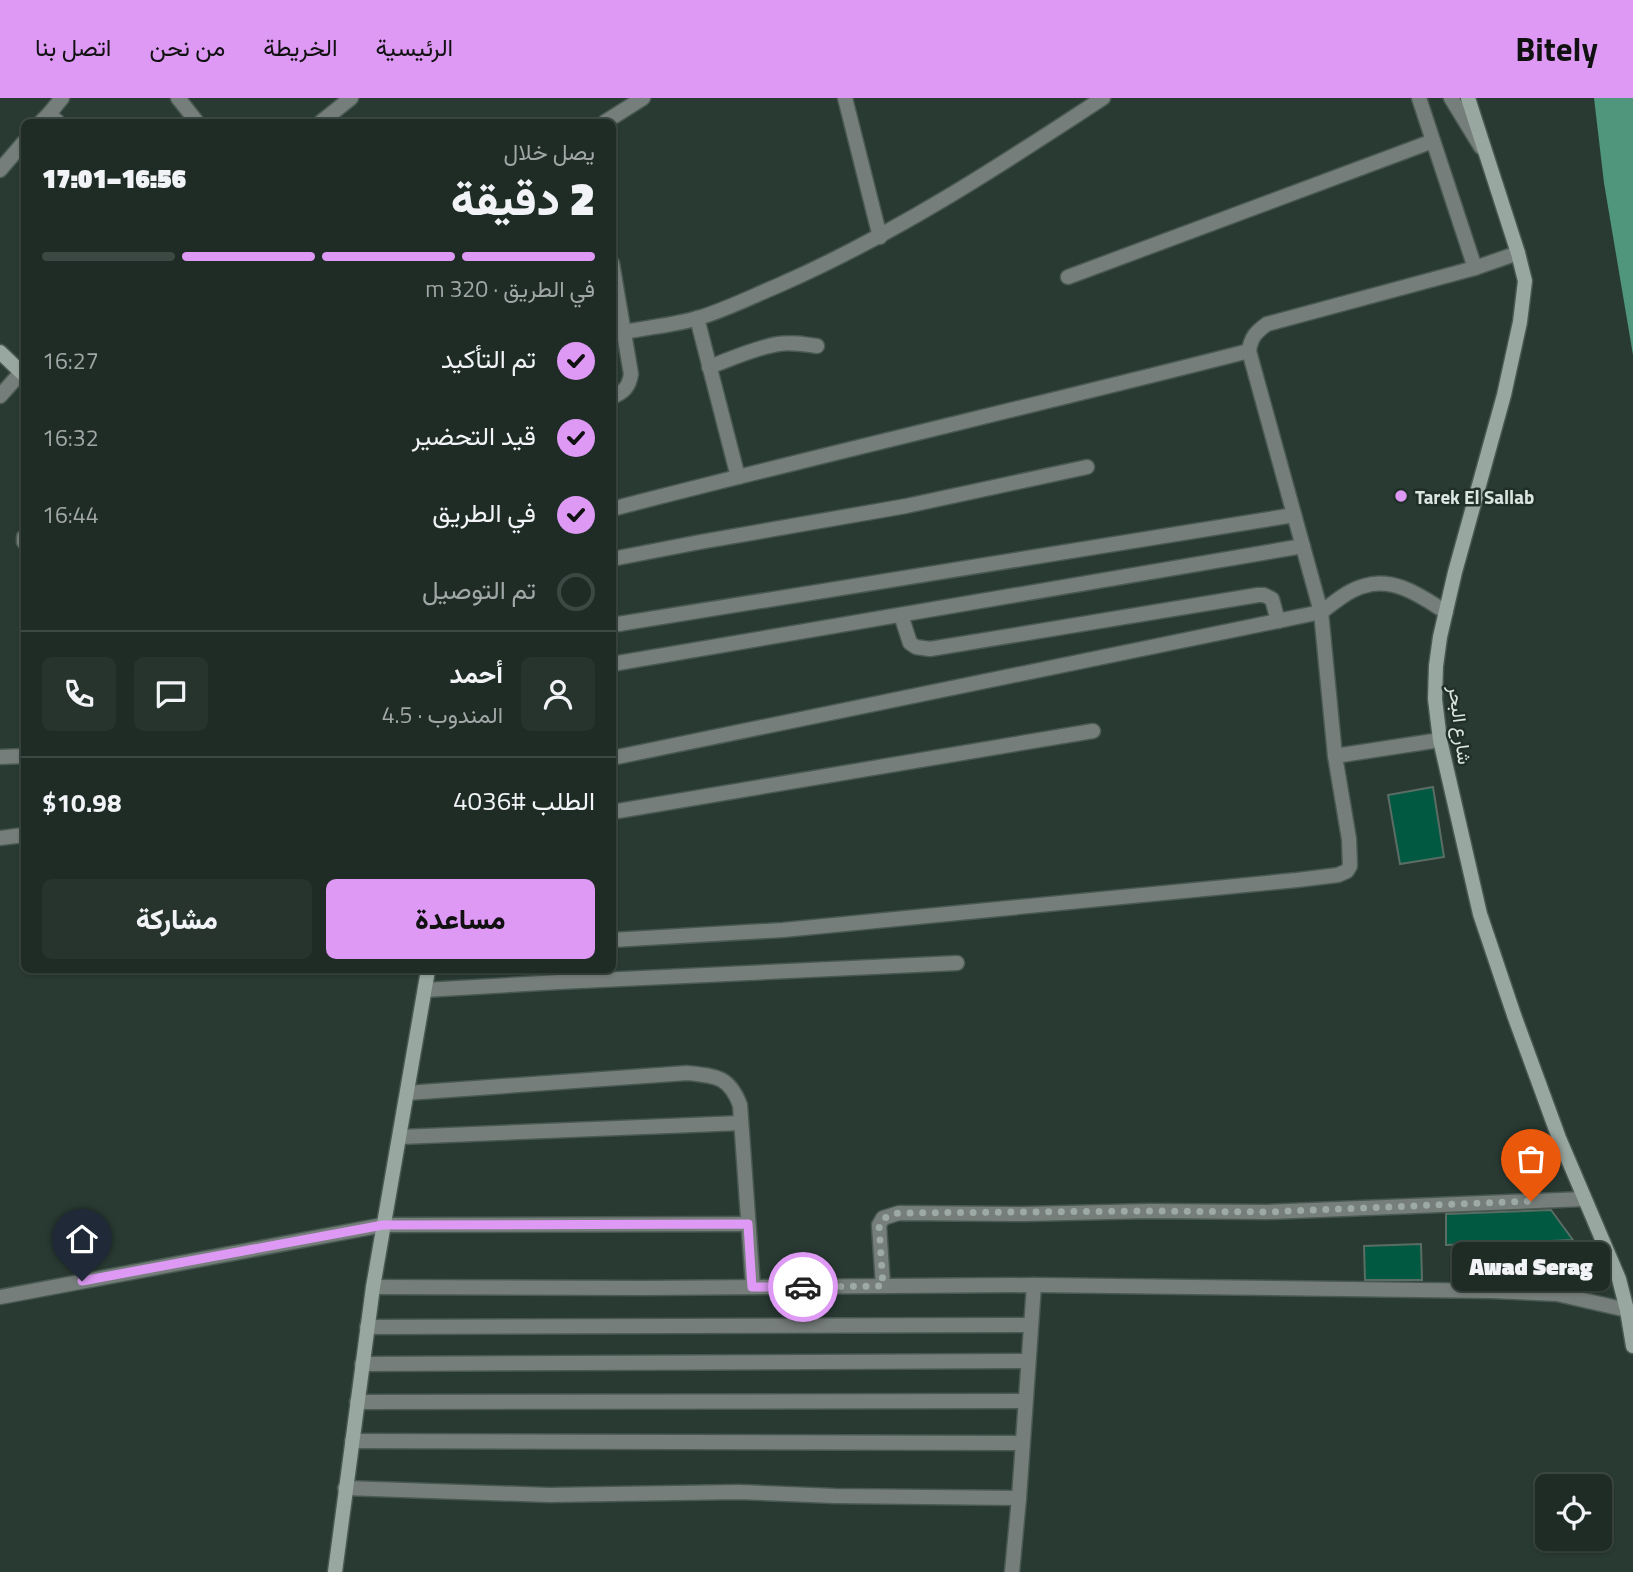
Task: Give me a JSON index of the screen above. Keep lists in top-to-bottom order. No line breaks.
{"streets":{"street":["شارع البحر"]},"places":["Tarek El Sallab","Awad Serag"],"page":{"header":"Bitely","nav":["الرئيسية","الخريطة","من نحن","اتصل بنا"],"heading":["2 دقيقة","يصل خلال","16:56–17:01"],"panel":["أحمد","المندوب · 4.5","الطلب #4036","$10.98"],"bar":"في الطريق · 320 m","list":[["تم التأكيد","16:27"],["قيد التحضير","16:32"],["في الطريق","16:44"],"تم التوصيل"],"buttons":["مساعدة","مشاركة"],"bubble":"Awad Serag"}}
